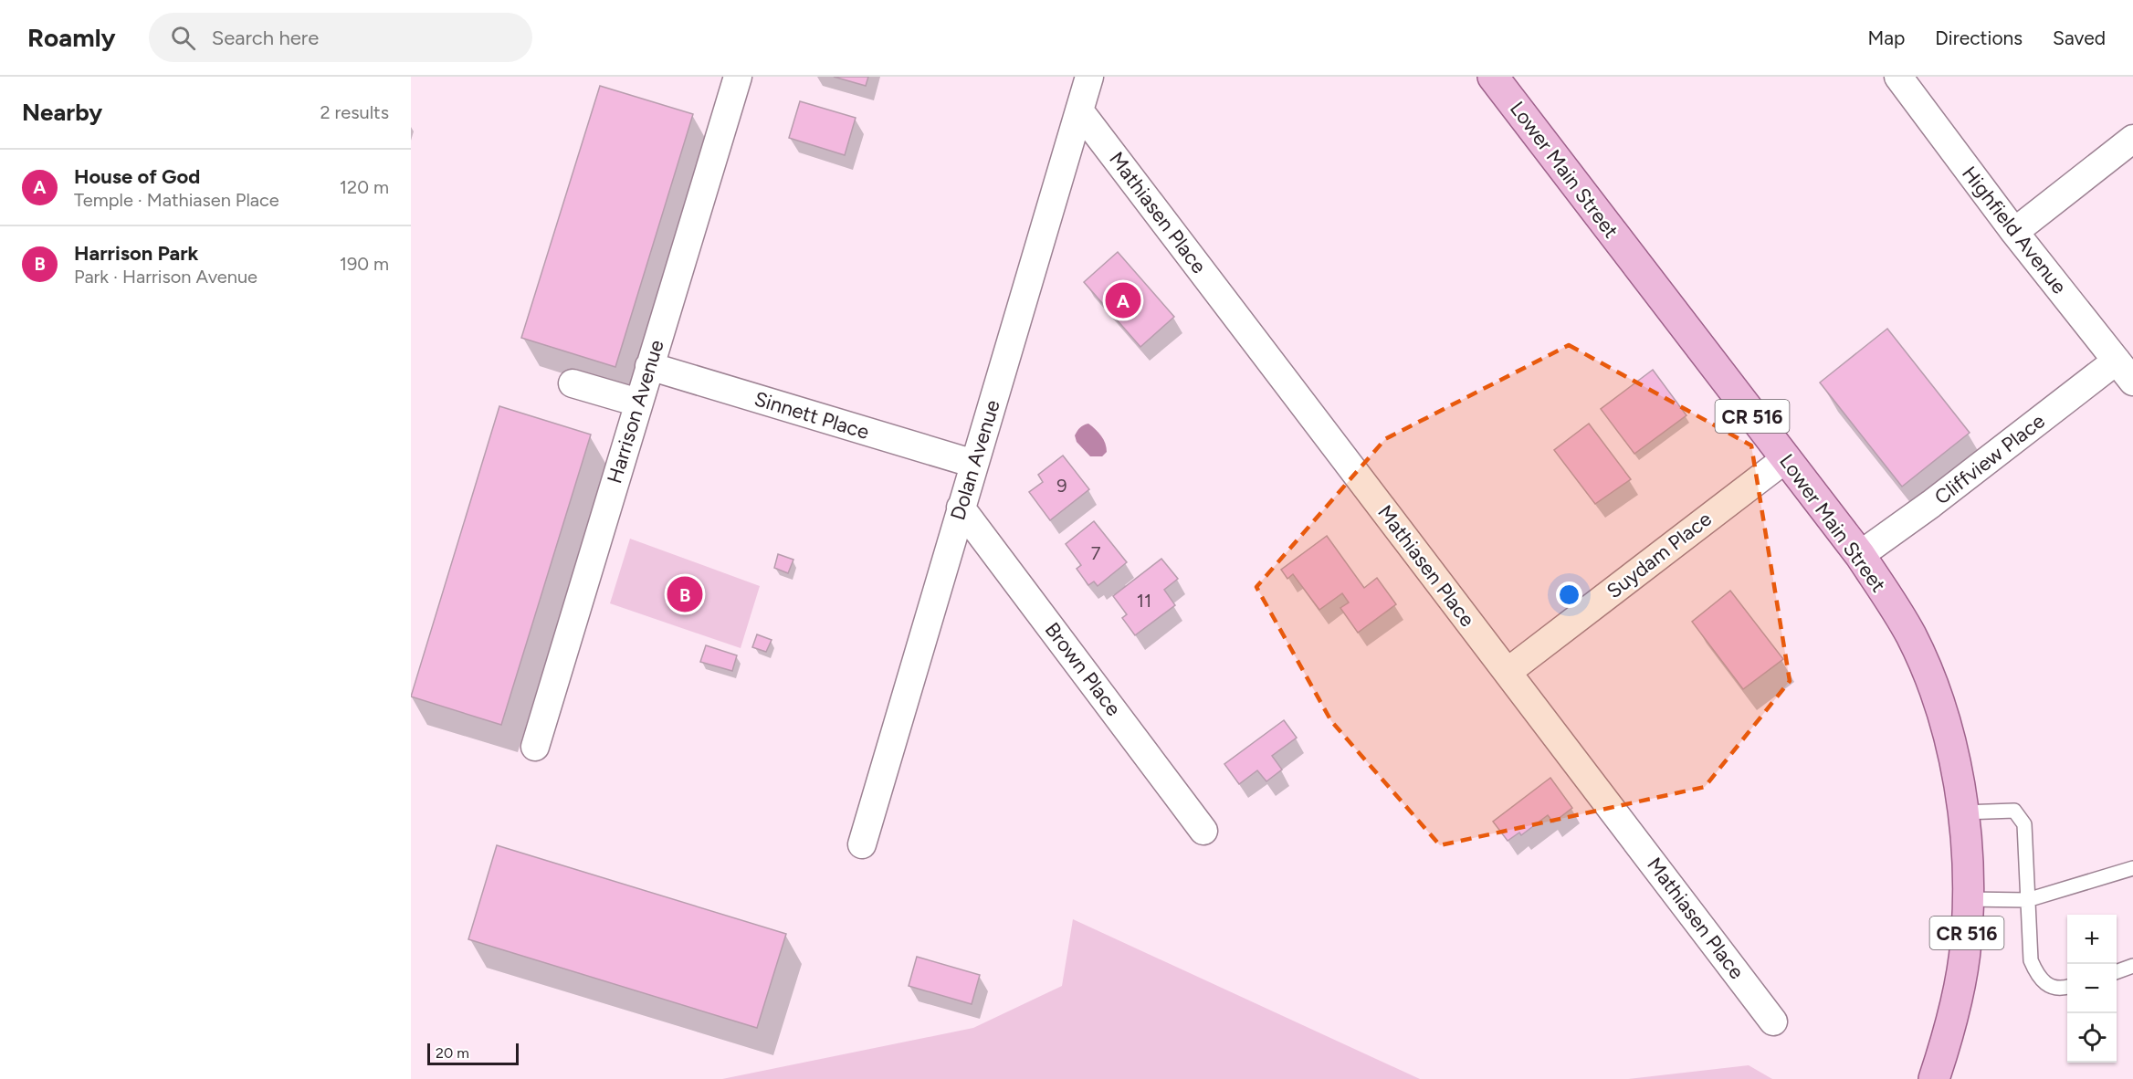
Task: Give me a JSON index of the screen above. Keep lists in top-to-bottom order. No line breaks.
{"streets":{"main road":["Lower Main Street","CR 516"],"street":["Mathiasen Place","Highfield Avenue","Harrison Avenue","Sinnett Place","Cliffview Place","Dolan Avenue","Suydam Place","Brown Place"]},"crossings":[["Lower Main Street","Cliffview Place"],["Lower Main Street","Suydam Place"],["Mathiasen Place","Dolan Avenue"],["Mathiasen Place","Suydam Place"],["Highfield Avenue","Cliffview Place"],["Harrison Avenue","Sinnett Place"],["Sinnett Place","Dolan Avenue"],["Dolan Avenue","Brown Place"]],"house_numbers":["9","7","11"],"scale_bar":"20 m","page":{"header":"Roamly","search":"Search here","nav":["Map","Directions","Saved"],"heading":["Nearby","2 results"],"list":[{"mark":"A","name":"House of God","note":"Temple · Mathiasen Place","value":"120 m"},{"mark":"B","name":"Harrison Park","note":"Park · Harrison Avenue","value":"190 m"}],"pins":["A","B"],"map_buttons":["+","−"],"scale":"20 m"}}
